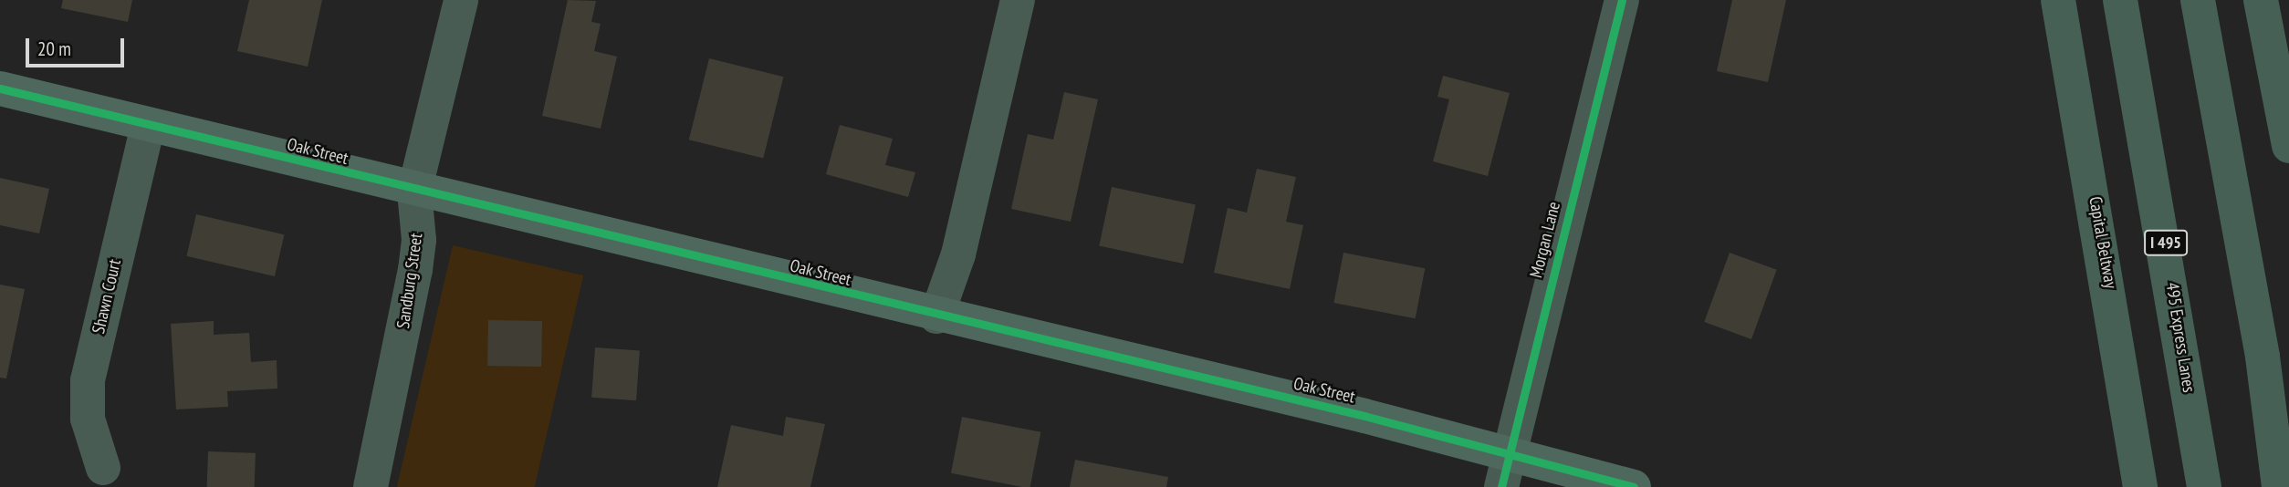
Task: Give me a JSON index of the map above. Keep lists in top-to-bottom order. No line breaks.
{"streets":{"highway":["Capital Beltway","I 495","495 Express Lanes"],"street":["Oak Street","Morgan Lane","Sandburg Street","Shawn Court"]},"crossings":[["Oak Street","Morgan Lane"],["Oak Street","Sandburg Street"],["Oak Street","Shawn Court"]],"scale_bar":"20 m"}
